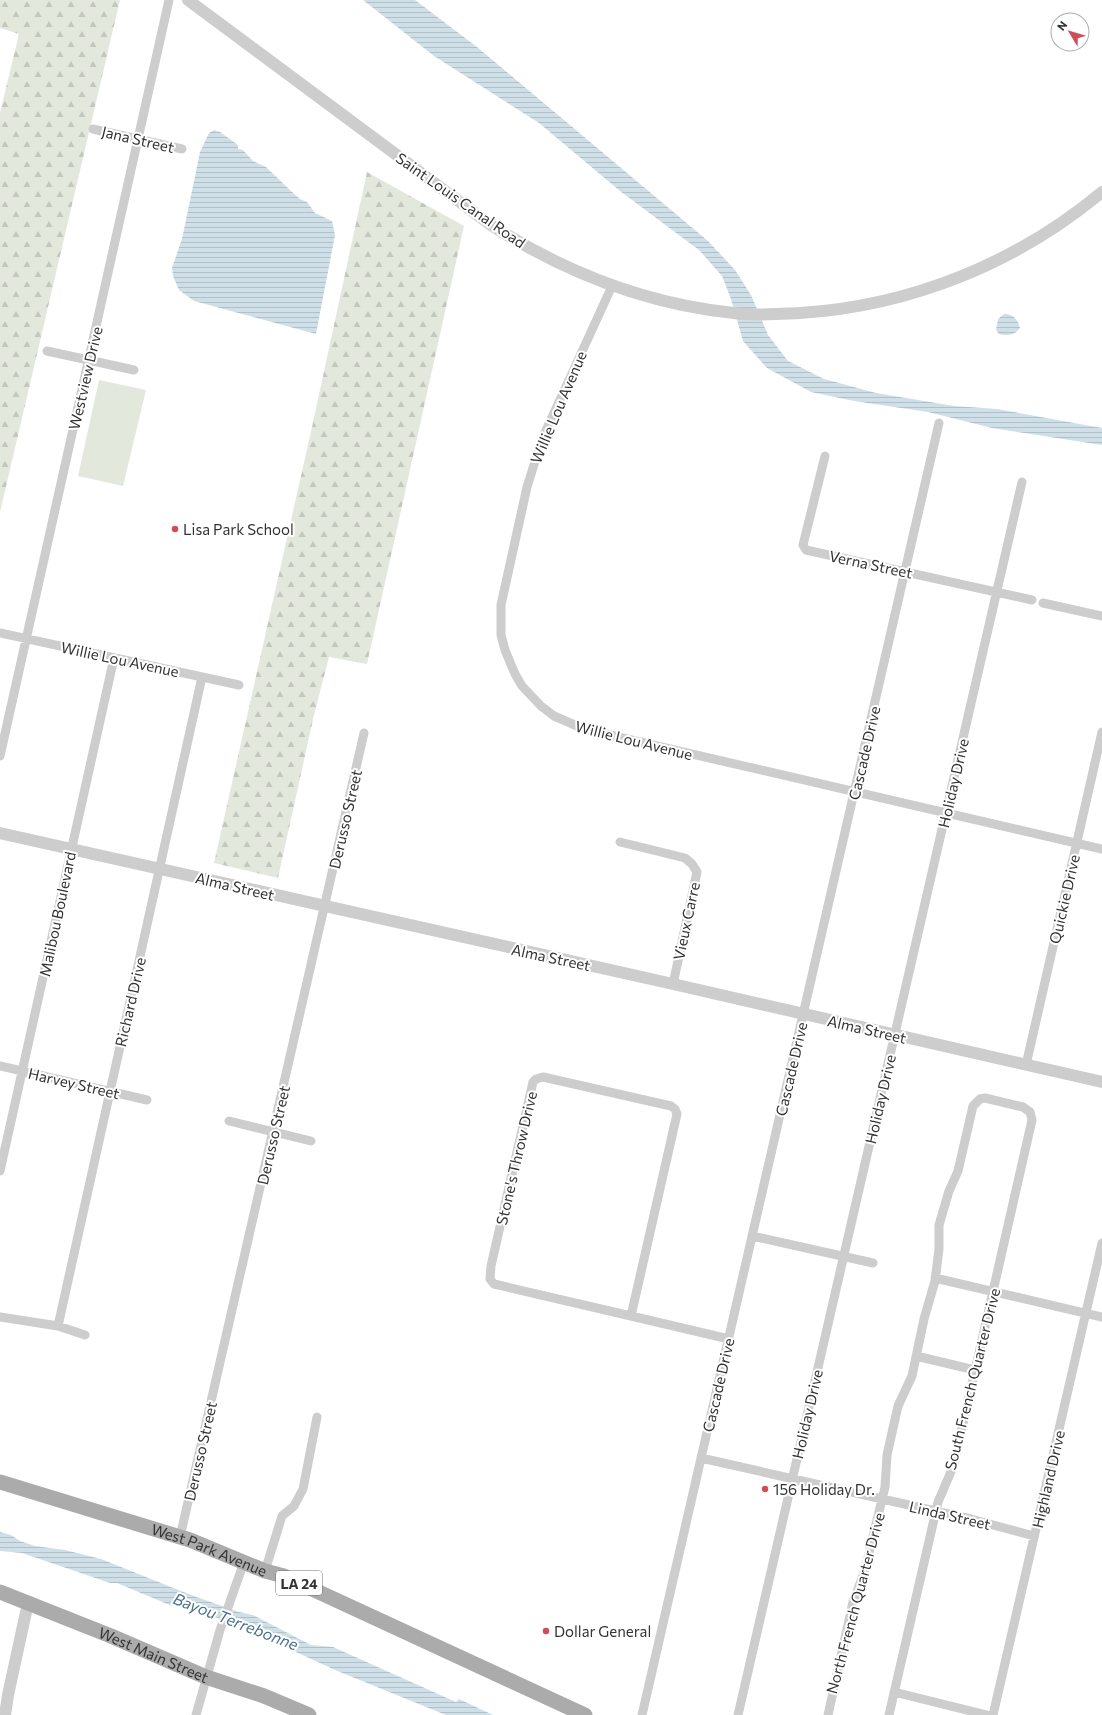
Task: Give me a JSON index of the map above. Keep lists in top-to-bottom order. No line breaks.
{"streets":{"main road":["West Park Avenue","LA 24","West Main Street"],"street":["Jana Street","Saint Louis Canal Road","Westview Drive","Willie Lou Avenue","Verna Street","Cascade Drive","Holiday Drive","Derusso Street","Alma Street","Quickie Drive","Malibou Boulevard","Vieux Carre","Richard Drive","Harvey Street","Stone's Throw Drive","South French Quarter Drive","Highland Drive","Linda Street","North French Quarter Drive"]},"crossings":[["Jana Street","Westview Drive"],["Saint Louis Canal Road","Willie Lou Avenue"],["Westview Drive","Willie Lou Avenue"],["Willie Lou Avenue","Cascade Drive"],["Willie Lou Avenue","Holiday Drive"],["Willie Lou Avenue","Quickie Drive"],["Willie Lou Avenue","Malibou Boulevard"],["Willie Lou Avenue","Richard Drive"],["Verna Street","Cascade Drive"],["Verna Street","Holiday Drive"],["Cascade Drive","Alma Street"],["Cascade Drive","Stone's Throw Drive"],["Cascade Drive","Linda Street"],["Holiday Drive","Alma Street"],["Holiday Drive","Linda Street"],["Derusso Street","Alma Street"],["Derusso Street","West Park Avenue"],["Alma Street","Quickie Drive"],["Alma Street","Malibou Boulevard"],["Alma Street","Vieux Carre"],["Alma Street","Richard Drive"],["Malibou Boulevard","Harvey Street"],["Richard Drive","Harvey Street"],["South French Quarter Drive","Linda Street"],["South French Quarter Drive","North French Quarter Drive"],["Highland Drive","Linda Street"],["Linda Street","North French Quarter Drive"]],"water":["Bayou Terrebonne"],"places":["Lisa Park School","156 Holiday Dr.","Dollar General"],"north":"top left"}
